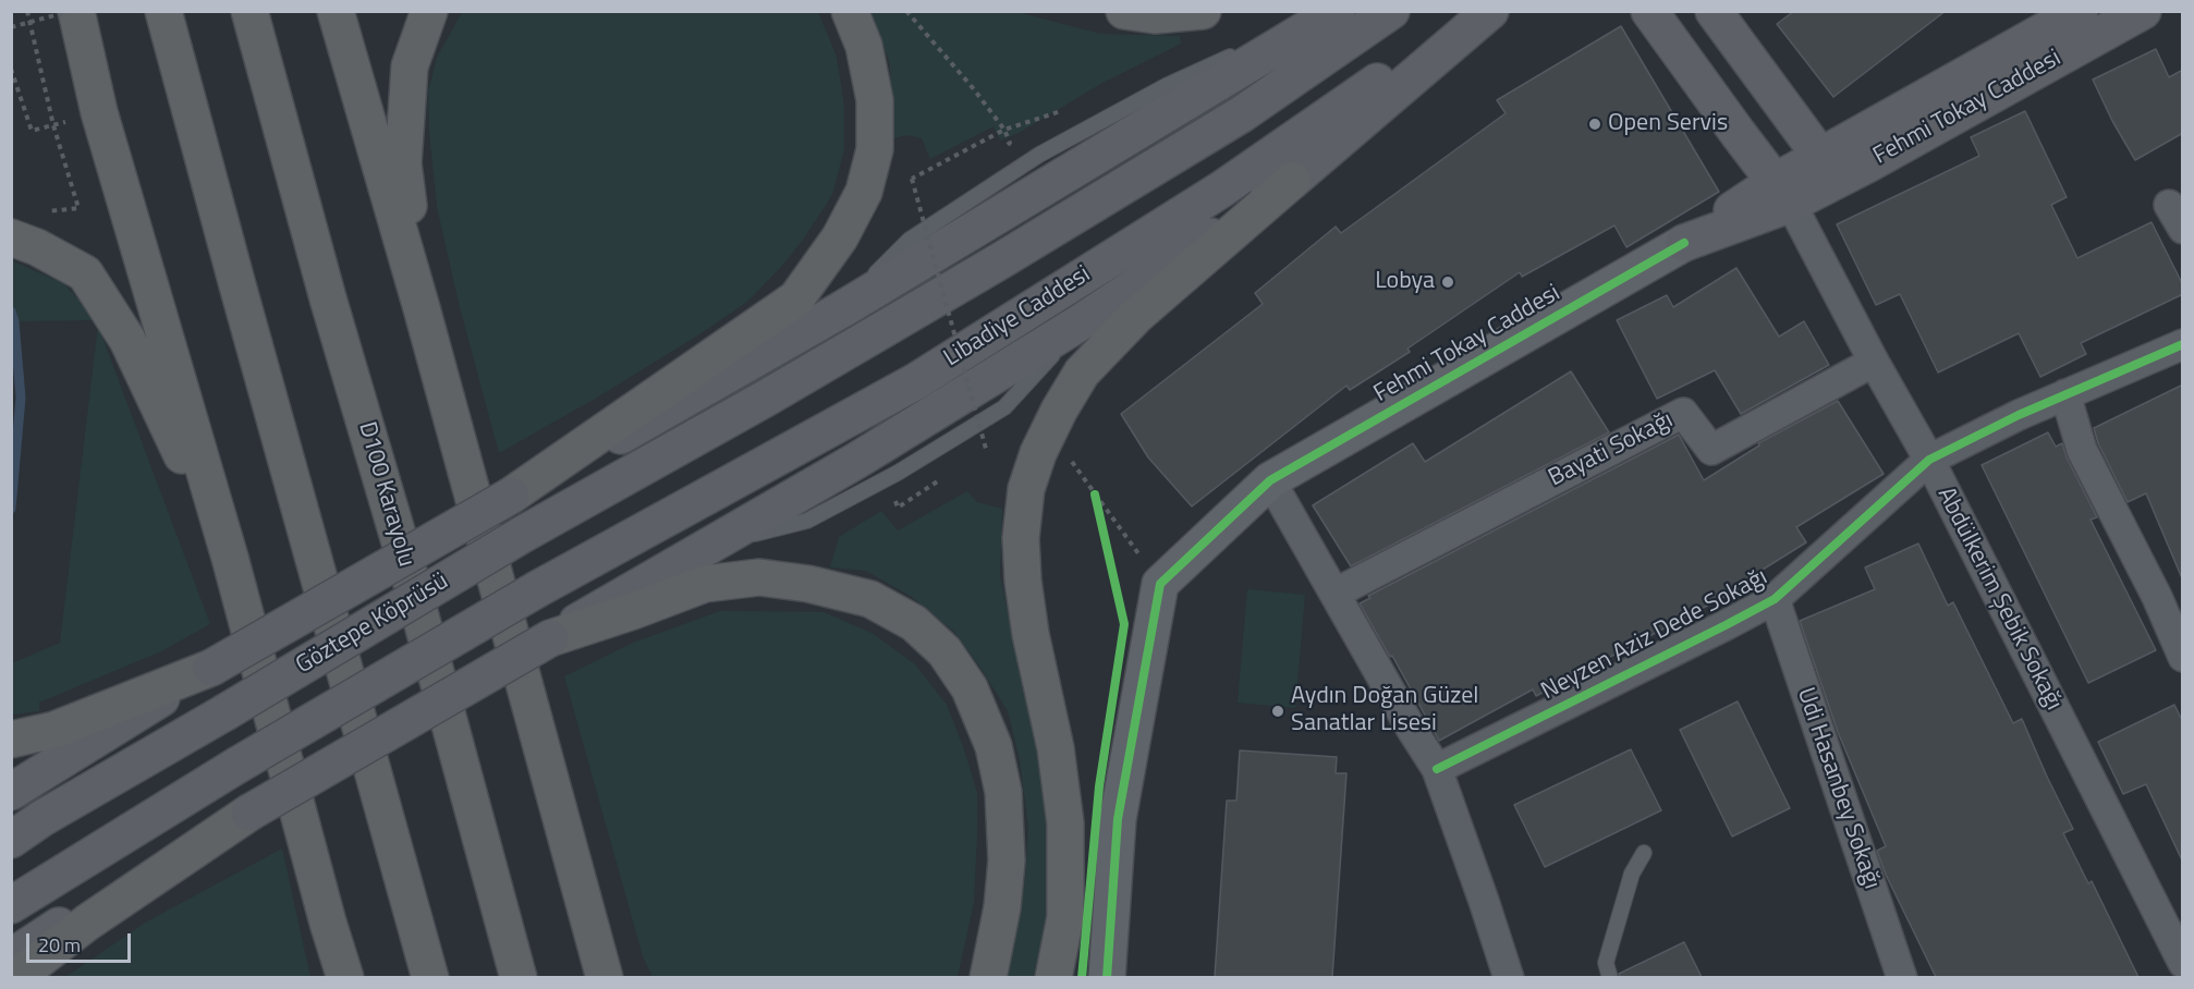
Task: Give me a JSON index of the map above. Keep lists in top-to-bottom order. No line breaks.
{"streets":{"highway":["D100 Karayolu"],"main road":["Fehmi Tokay Caddesi","Libadiye Caddesi","Göztepe Köprüsü"],"street":["Bayati Sokağı","Abdülkerim Şebik Sokağı","Neyzen Aziz Dede Sokağı","Udi Hasanbey Sokağı"]},"crossings":[["Fehmi Tokay Caddesi","Abdülkerim Şebik Sokağı"],["Bayati Sokağı","Abdülkerim Şebik Sokağı"],["Abdülkerim Şebik Sokağı","Neyzen Aziz Dede Sokağı"],["Neyzen Aziz Dede Sokağı","Udi Hasanbey Sokağı"]],"places":["Open Servis","Lobya","Aydın Doğan Güzel Sanatlar Lisesi"],"scale_bar":"20 m"}
